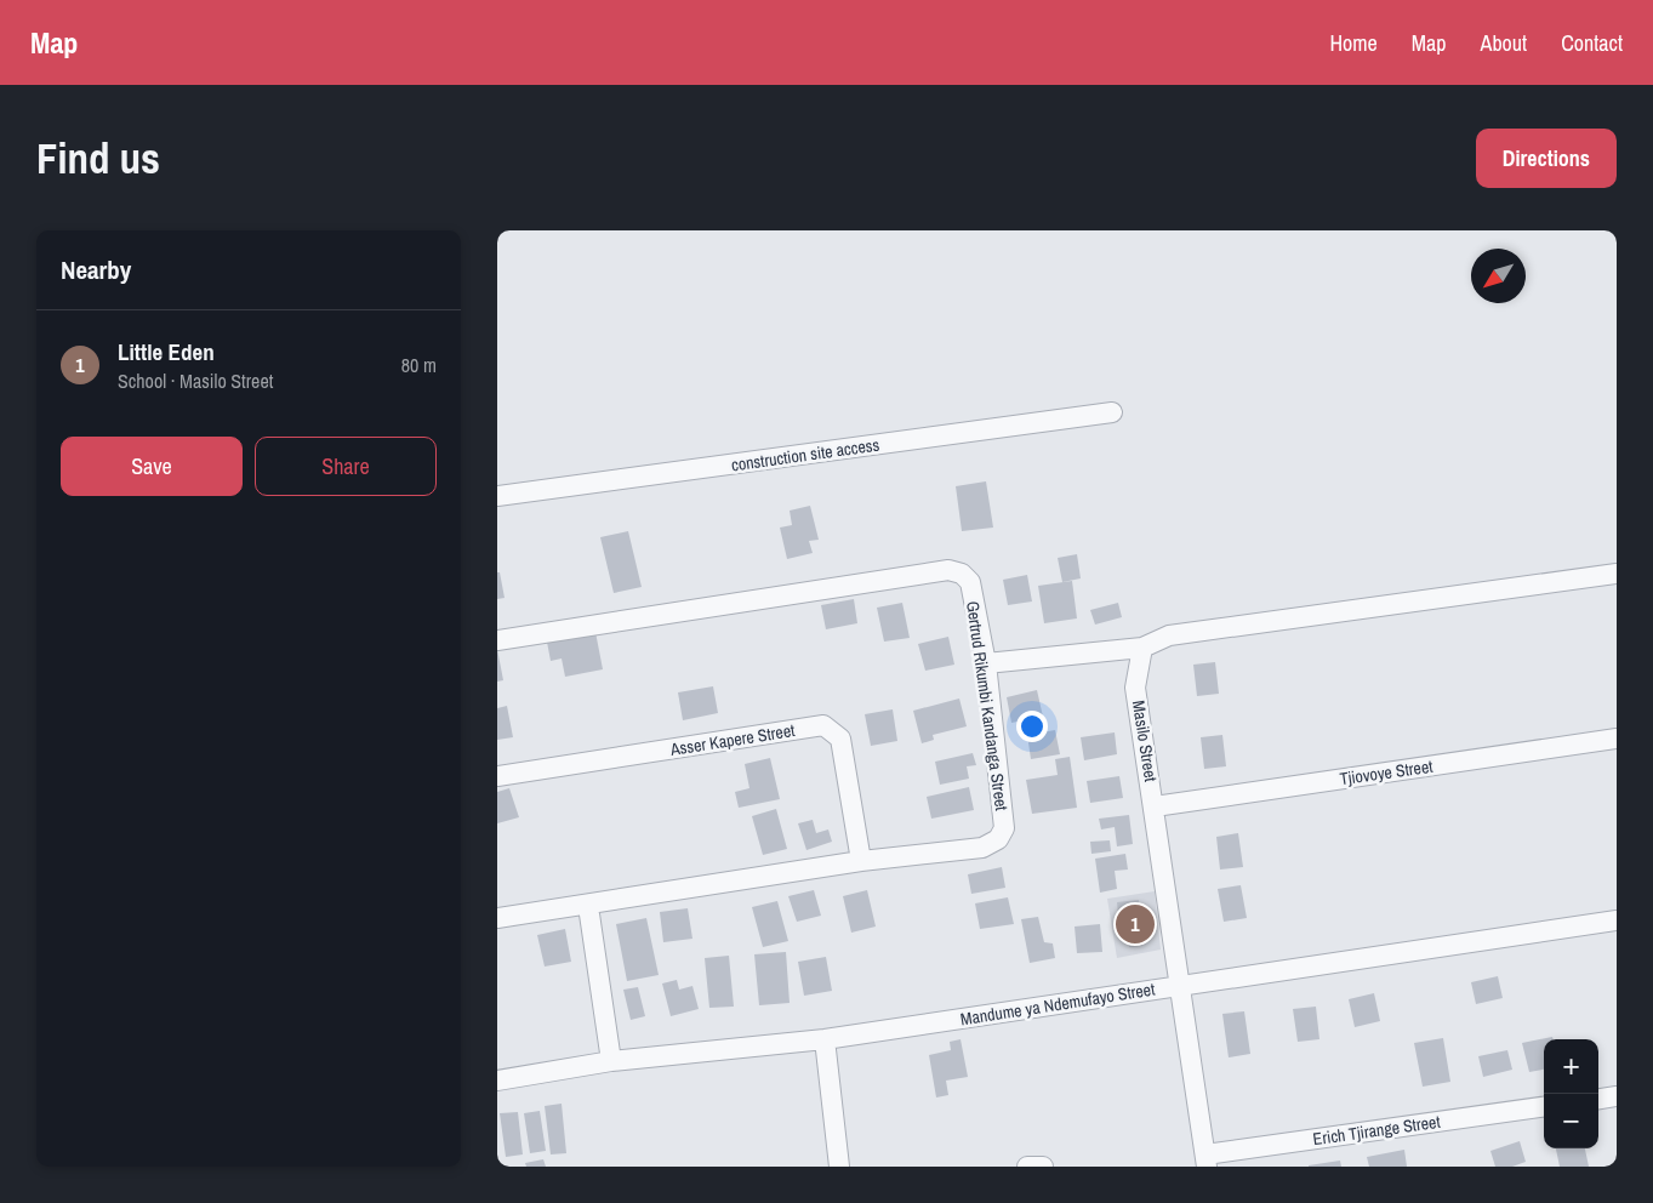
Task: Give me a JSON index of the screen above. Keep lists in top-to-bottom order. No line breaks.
{"streets":{"street":["construction site access","Gertrud Rikumbi Kandanga Street","Asser Kapere Street","Masilo Street","Tjiovoye Street","Mandume ya Ndemufayo Street","Erich Tjirange Street"]},"crossings":[["Gertrud Rikumbi Kandanga Street","Asser Kapere Street"],["Masilo Street","Tjiovoye Street"],["Masilo Street","Mandume ya Ndemufayo Street"],["Masilo Street","Erich Tjirange Street"]],"north":"bottom left","page":{"header":"Map","nav":["Home","Map","About","Contact"],"buttons":["Directions",["Save","Share"]],"title":"Find us","heading":"Nearby","list":[{"mark":"1","name":"Little Eden","note":"School · Masilo Street","value":"80 m"}],"pins":"1","map_buttons":["+","−"]}}
